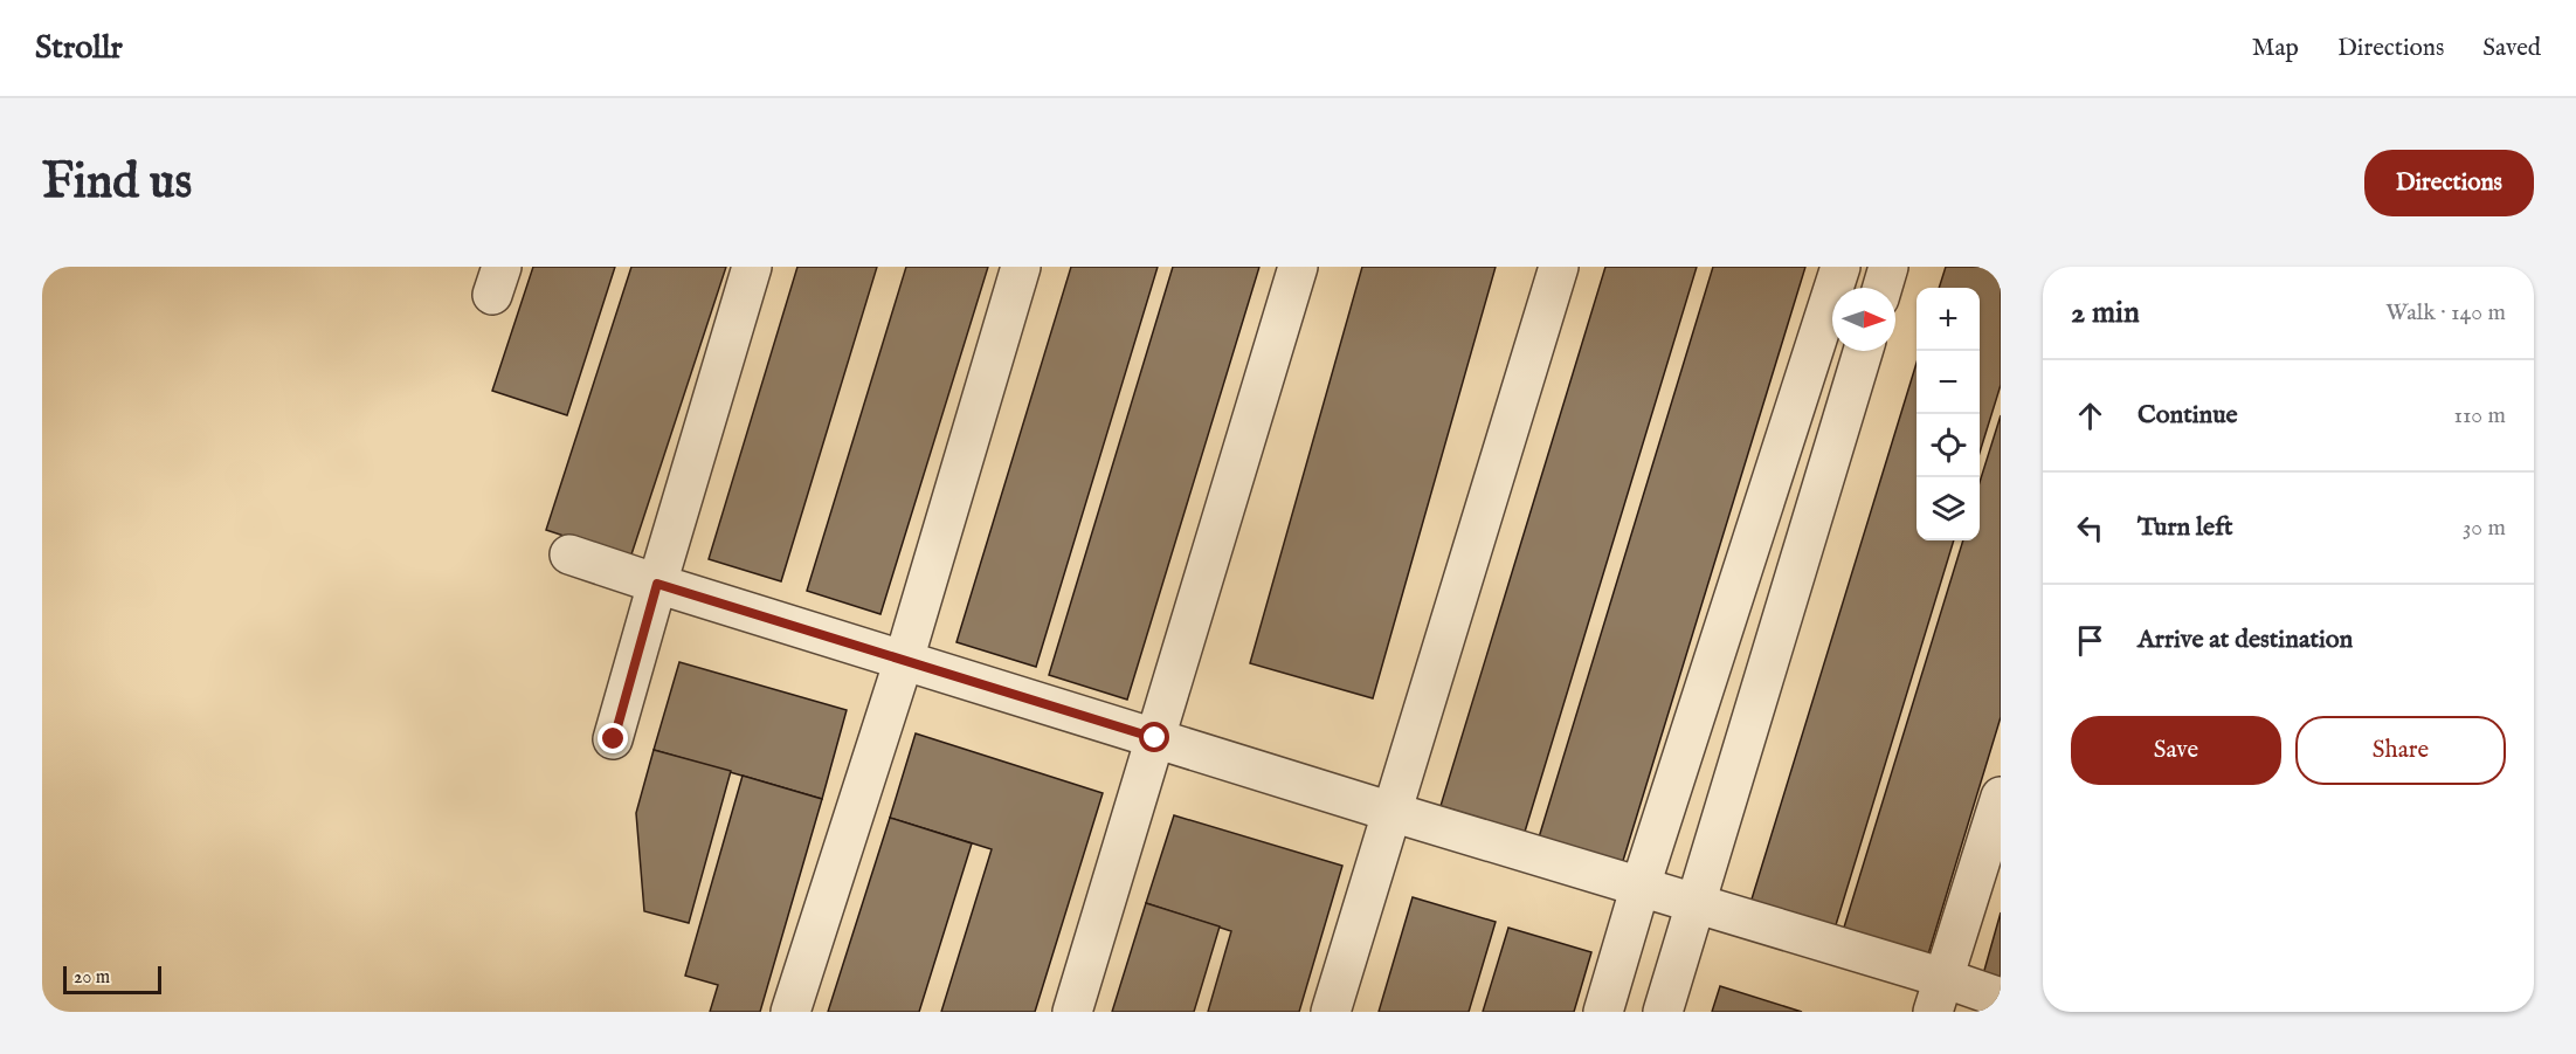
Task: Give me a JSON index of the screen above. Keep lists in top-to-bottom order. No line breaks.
{"scale_bar":"20 m","north":"right","page":{"header":"Strollr","nav":["Map","Directions","Saved"],"buttons":["Directions",["Save","Share"]],"title":"Find us","heading":["2 min","Walk · 140 m"],"map_buttons":["+","−"],"list":[["Continue","110 m"],["Turn left","30 m"],"Arrive at destination"],"scale":"20 m"}}
